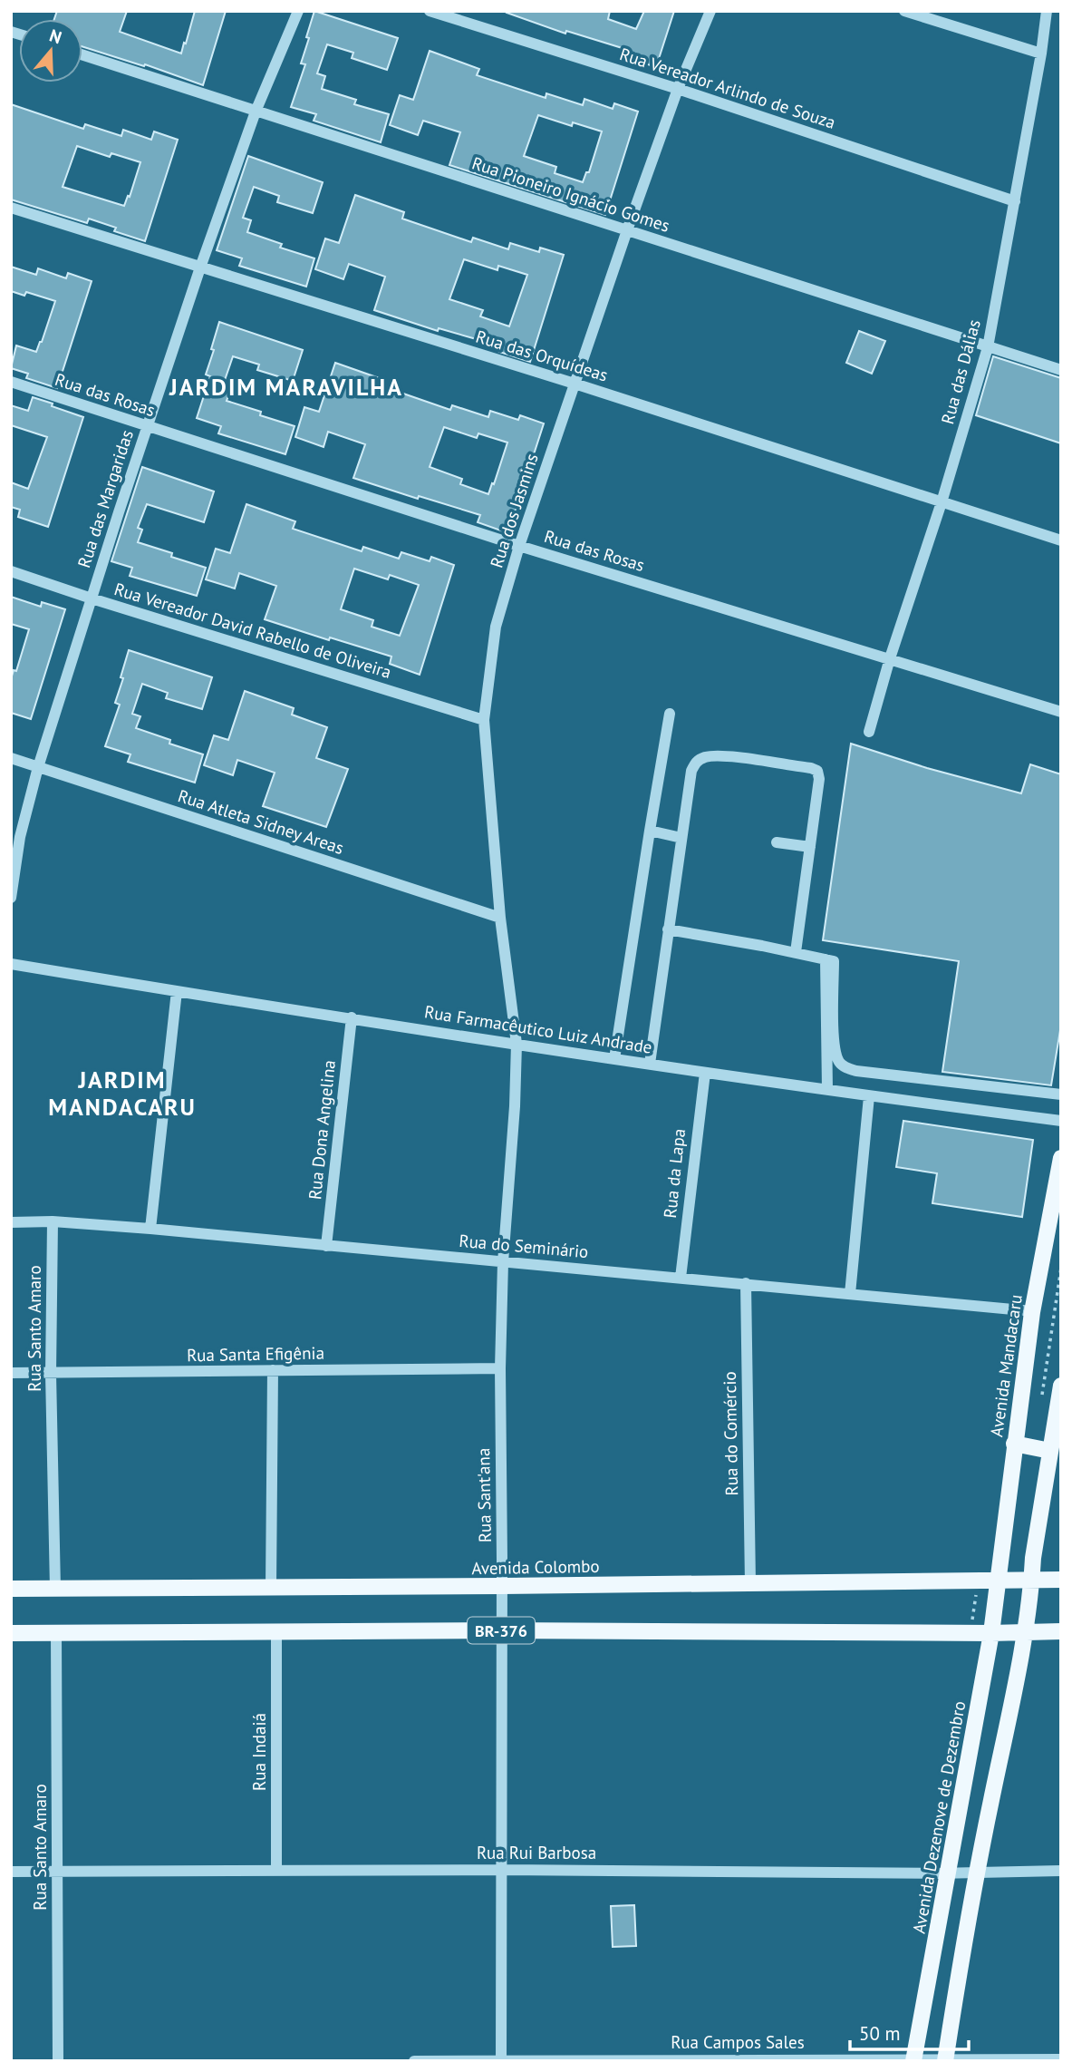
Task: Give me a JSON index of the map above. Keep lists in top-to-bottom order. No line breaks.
{"streets":{"main road":["Avenida Mandacaru","Avenida Colombo","BR-376","Avenida Dezenove de Dezembro"],"street":["Rua Vereador Arlindo de Souza","Rua Pioneiro Ignácio Gomes","Rua das Orquídeas","Rua das Dálias","Rua das Rosas","Rua das Margaridas","Rua dos Jasmins","Rua Vereador David Rabello de Oliveira","Rua Atleta Sidney Areas","Rua Farmacêutico Luiz Andrade","Rua Dona Angelina","Rua da Lapa","Rua do Seminário","Rua Santo Amaro","Rua Santa Efigênia","Rua do Comércio","Rua Sant'ana","Rua Indaiá","Rua Rui Barbosa","Rua Campos Sales"]},"crossings":[["Rua Vereador Arlindo de Souza","Rua das Dálias"],["Rua Vereador Arlindo de Souza","Rua dos Jasmins"],["Rua Pioneiro Ignácio Gomes","Rua das Dálias"],["Rua Pioneiro Ignácio Gomes","Rua das Margaridas"],["Rua Pioneiro Ignácio Gomes","Rua dos Jasmins"],["Rua das Orquídeas","Rua das Dálias"],["Rua das Orquídeas","Rua das Margaridas"],["Rua das Orquídeas","Rua dos Jasmins"],["Rua das Dálias","Rua das Rosas"],["Rua das Rosas","Rua das Margaridas"],["Rua das Rosas","Rua dos Jasmins"],["Rua das Margaridas","Rua Vereador David Rabello de Oliveira"],["Rua das Margaridas","Rua Atleta Sidney Areas"],["Rua dos Jasmins","Rua Vereador David Rabello de Oliveira"],["Rua dos Jasmins","Rua Atleta Sidney Areas"],["Rua dos Jasmins","Rua Farmacêutico Luiz Andrade"],["Rua dos Jasmins","Rua Sant'ana"],["Rua Farmacêutico Luiz Andrade","Rua Dona Angelina"],["Rua Farmacêutico Luiz Andrade","Rua da Lapa"],["Rua Farmacêutico Luiz Andrade","Rua Sant'ana"],["Rua Dona Angelina","Rua do Seminário"],["Rua da Lapa","Rua do Seminário"],["Rua do Seminário","Rua Santo Amaro"],["Rua do Seminário","Avenida Mandacaru"],["Rua do Seminário","Rua do Comércio"],["Rua do Seminário","Rua Sant'ana"],["Rua Santo Amaro","Rua Santa Efigênia"],["Rua Santo Amaro","Avenida Colombo"],["Rua Santo Amaro","BR-376"],["Rua Santo Amaro","Rua Rui Barbosa"],["Rua Santa Efigênia","Rua Sant'ana"],["Avenida Mandacaru","Avenida Colombo"],["Avenida Mandacaru","Avenida Dezenove de Dezembro"],["Rua do Comércio","Avenida Colombo"],["Rua Sant'ana","Avenida Colombo"],["Rua Sant'ana","BR-376"],["Rua Sant'ana","Rua Rui Barbosa"],["Rua Sant'ana","Rua Campos Sales"],["Avenida Colombo","Avenida Dezenove de Dezembro"],["BR-376","Rua Indaiá"],["BR-376","Avenida Dezenove de Dezembro"],["Rua Indaiá","Rua Rui Barbosa"],["Avenida Dezenove de Dezembro","Rua Rui Barbosa"],["Avenida Dezenove de Dezembro","Rua Campos Sales"]],"districts":["JARDIM MARAVILHA","JARDIM MANDACARU"],"scale_bar":"50 m","north":"top"}
